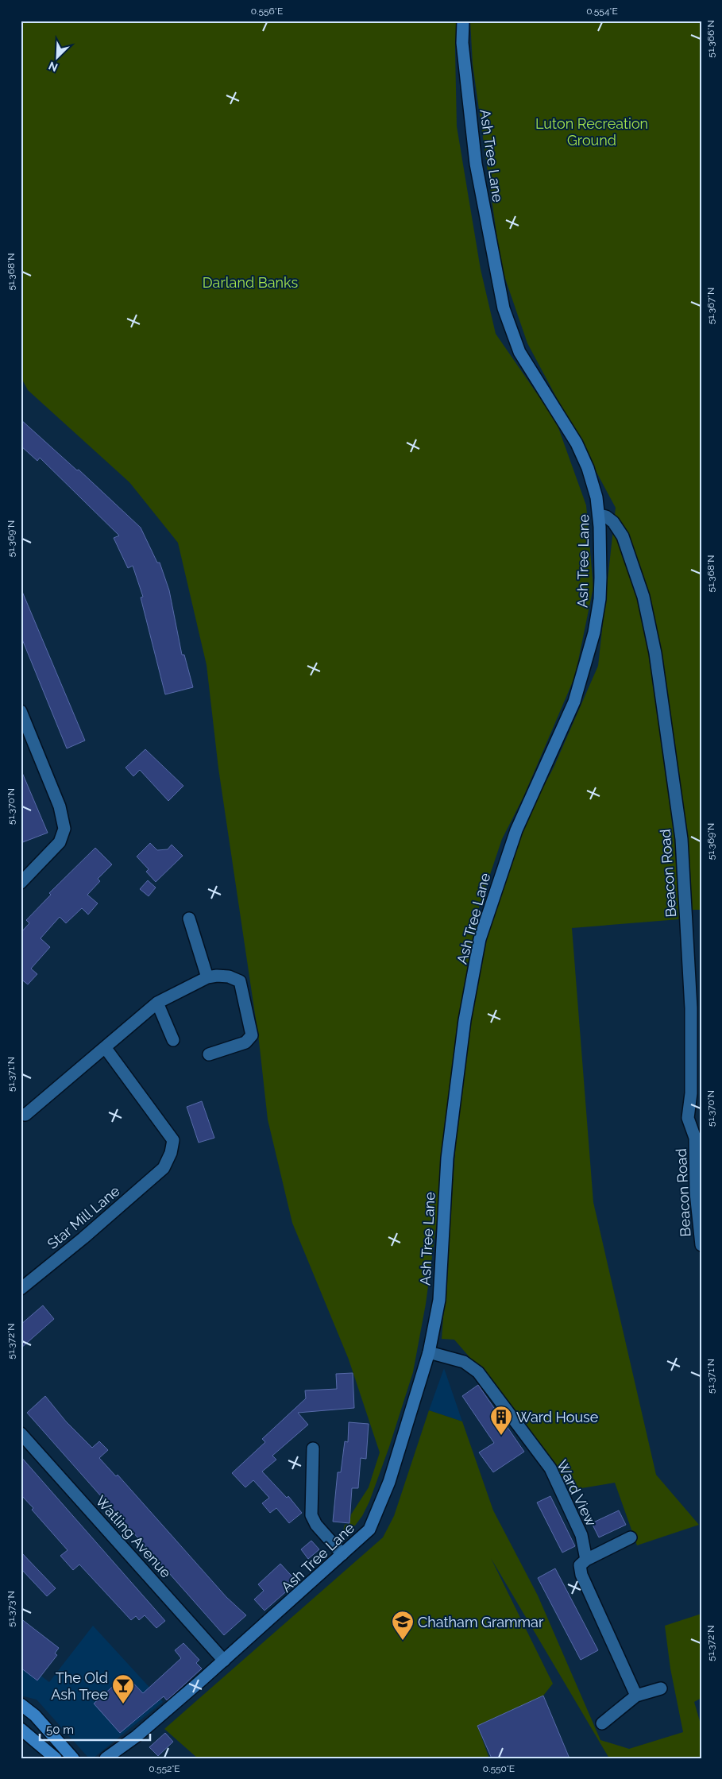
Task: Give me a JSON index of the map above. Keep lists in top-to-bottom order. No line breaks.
{"streets":{"street":["Ash Tree Lane","Beacon Road","Star Mill Lane","Ward View","Watling Avenue"]},"crossings":[["Ash Tree Lane","Beacon Road"],["Ash Tree Lane","Ward View"],["Ash Tree Lane","Watling Avenue"]],"parks":["Luton Recreation Ground","Darland Banks"],"places":{"building":["Ward House"],"school or university":["Chatham Grammar"],"bar":["The Old Ash Tree"]},"scale_bar":"50 m","north":"bottom left","coordinates":["0.556°E","0.554°E","51.366°N","51.368°N","51.367°N","51.369°N","51.370°N","51.371°N","51.372°N","51.373°N","0.552°E","0.550°E"]}
